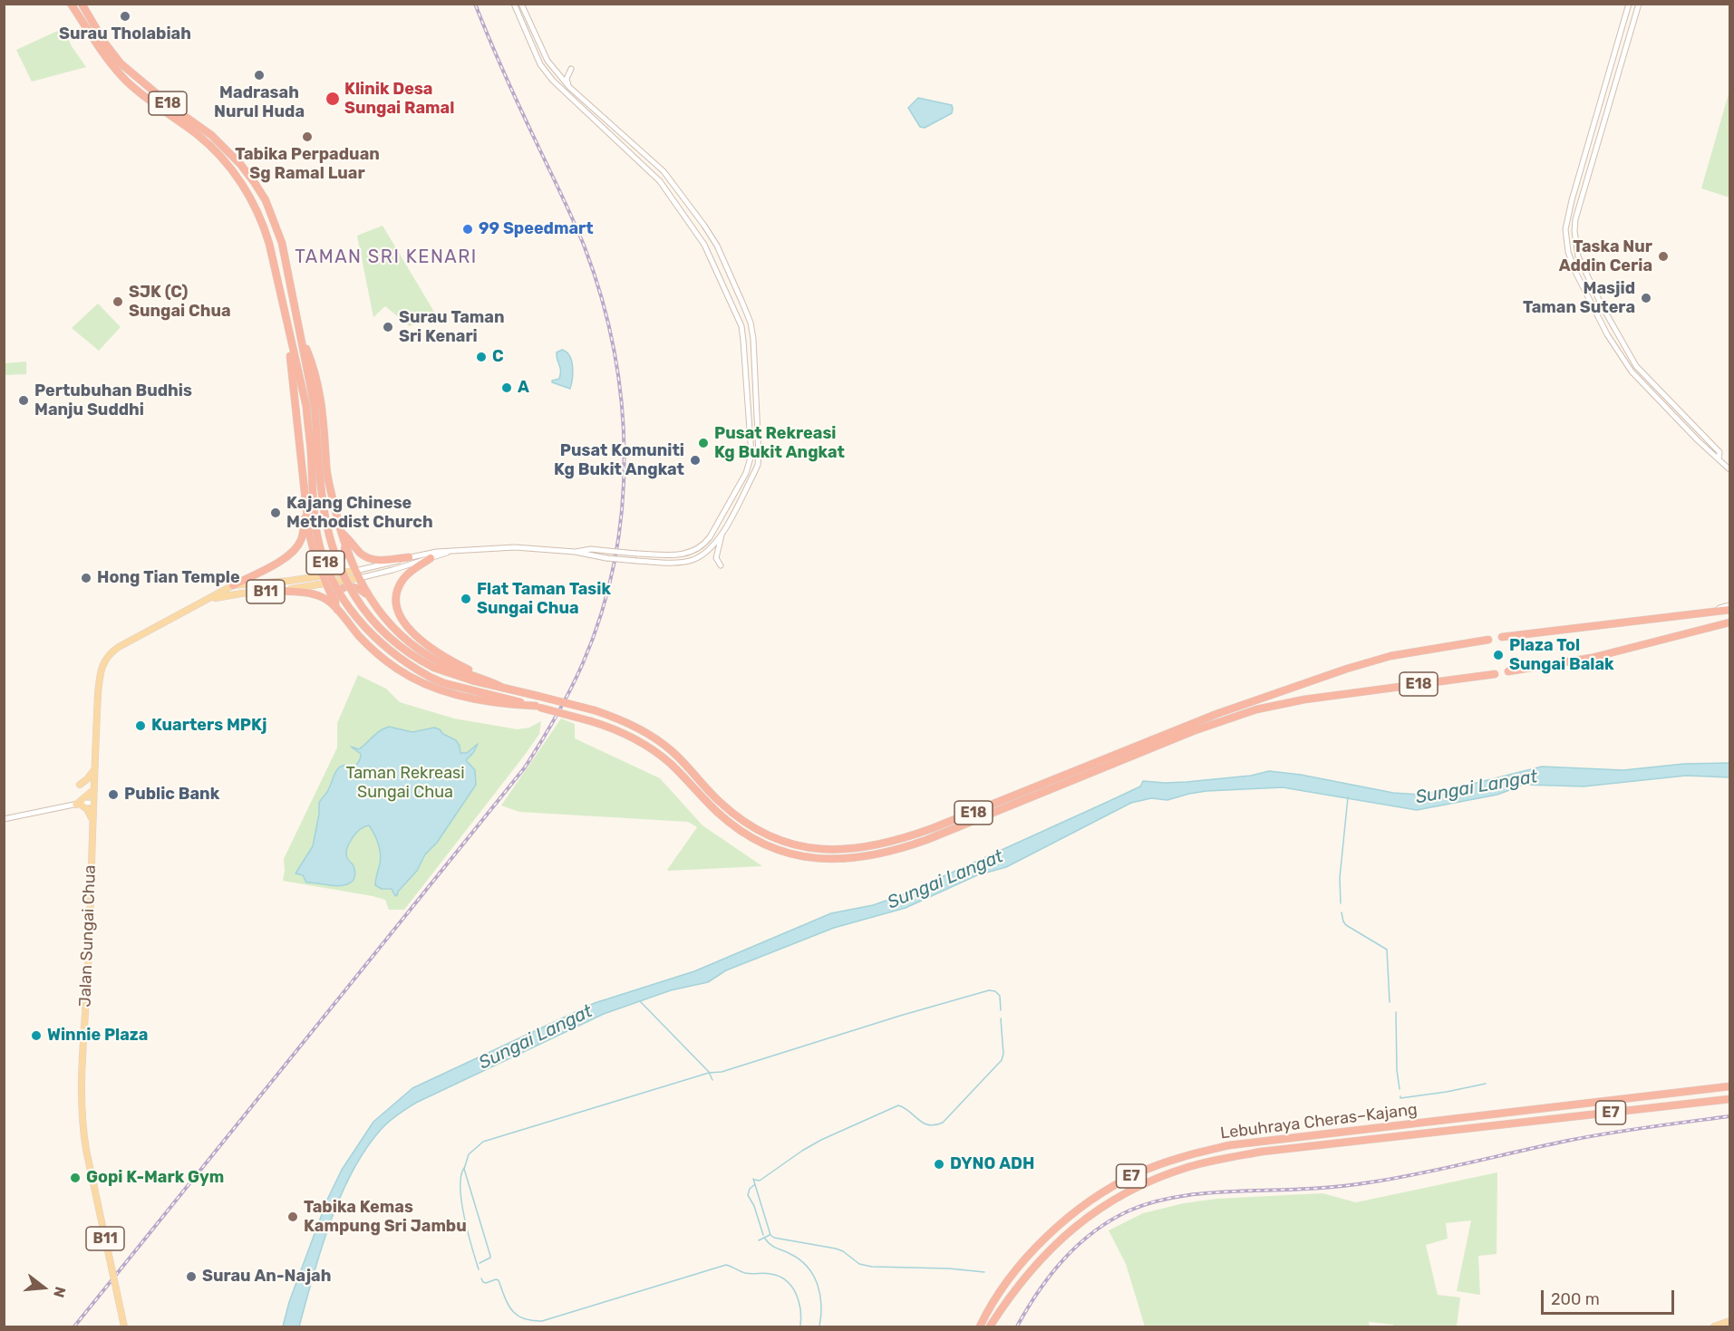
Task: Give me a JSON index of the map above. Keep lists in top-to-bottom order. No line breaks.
{"streets":{"highway":["E18","E7","Lebuhraya Cheras–Kajang"],"main road":["B11","Jalan Sungai Chua"]},"districts":["TAMAN SRI KENARI"],"water":["Sungai Langat"],"parks":["Taman Rekreasi Sungai Chua"],"places":["Surau Tholabiah","Madrasah Nurul Huda","Klinik Desa Sungai Ramal","Tabika Perpaduan Sg Ramal Luar","99 Speedmart","Taska Nur Addin Ceria","Masjid Taman Sutera","SJK (C) Sungai Chua","Surau Taman Sri Kenari","C","A","Pertubuhan Budhis Manju Suddhi","Pusat Rekreasi Kg Bukit Angkat","Pusat Komuniti Kg Bukit Angkat","Kajang Chinese Methodist Church","Hong Tian Temple","Flat Taman Tasik Sungai Chua","Plaza Tol Sungai Balak","Kuarters MPKj","Public Bank","Winnie Plaza","DYNO ADH","Gopi K-Mark Gym","Tabika Kemas Kampung Sri Jambu","Surau An-Najah"],"scale_bar":"200 m","north":"right"}
